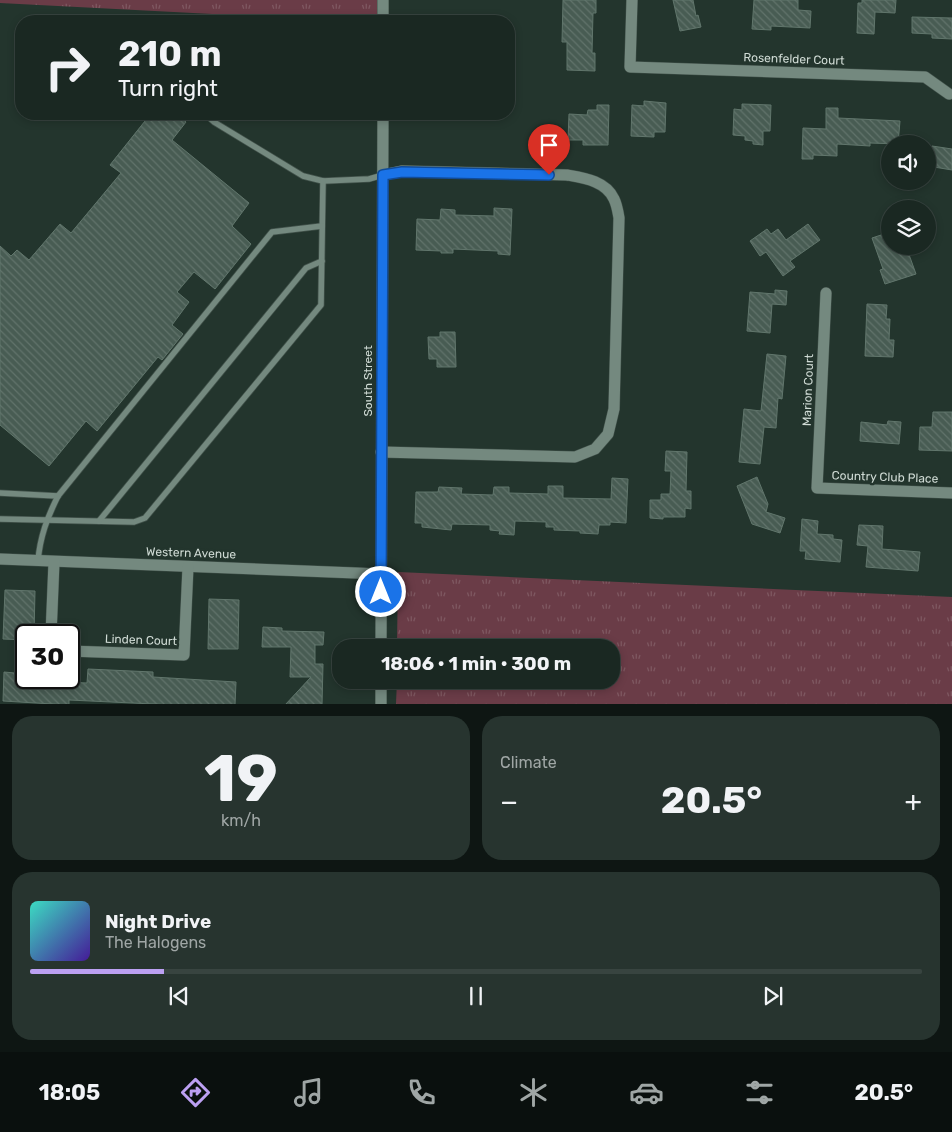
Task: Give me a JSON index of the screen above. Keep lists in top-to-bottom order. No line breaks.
{"streets":{"street":["Rosenfelder Court","South Street","Marion Court","Country Club Place","Western Avenue","Linden Court"]},"crossings":[["South Street","Western Avenue"],["Marion Court","Country Club Place"],["Western Avenue","Linden Court"]],"page":{"turn":["210 m","Turn right"],"limit":"30","trip":"18:06 · 1 min · 300 m","tile":[["19","km/h"],"Climate"],"heat":["−","20.5°","+"],"song":["Night Drive","The Halogens"],"tabs":["18:05","20.5°"]}}
